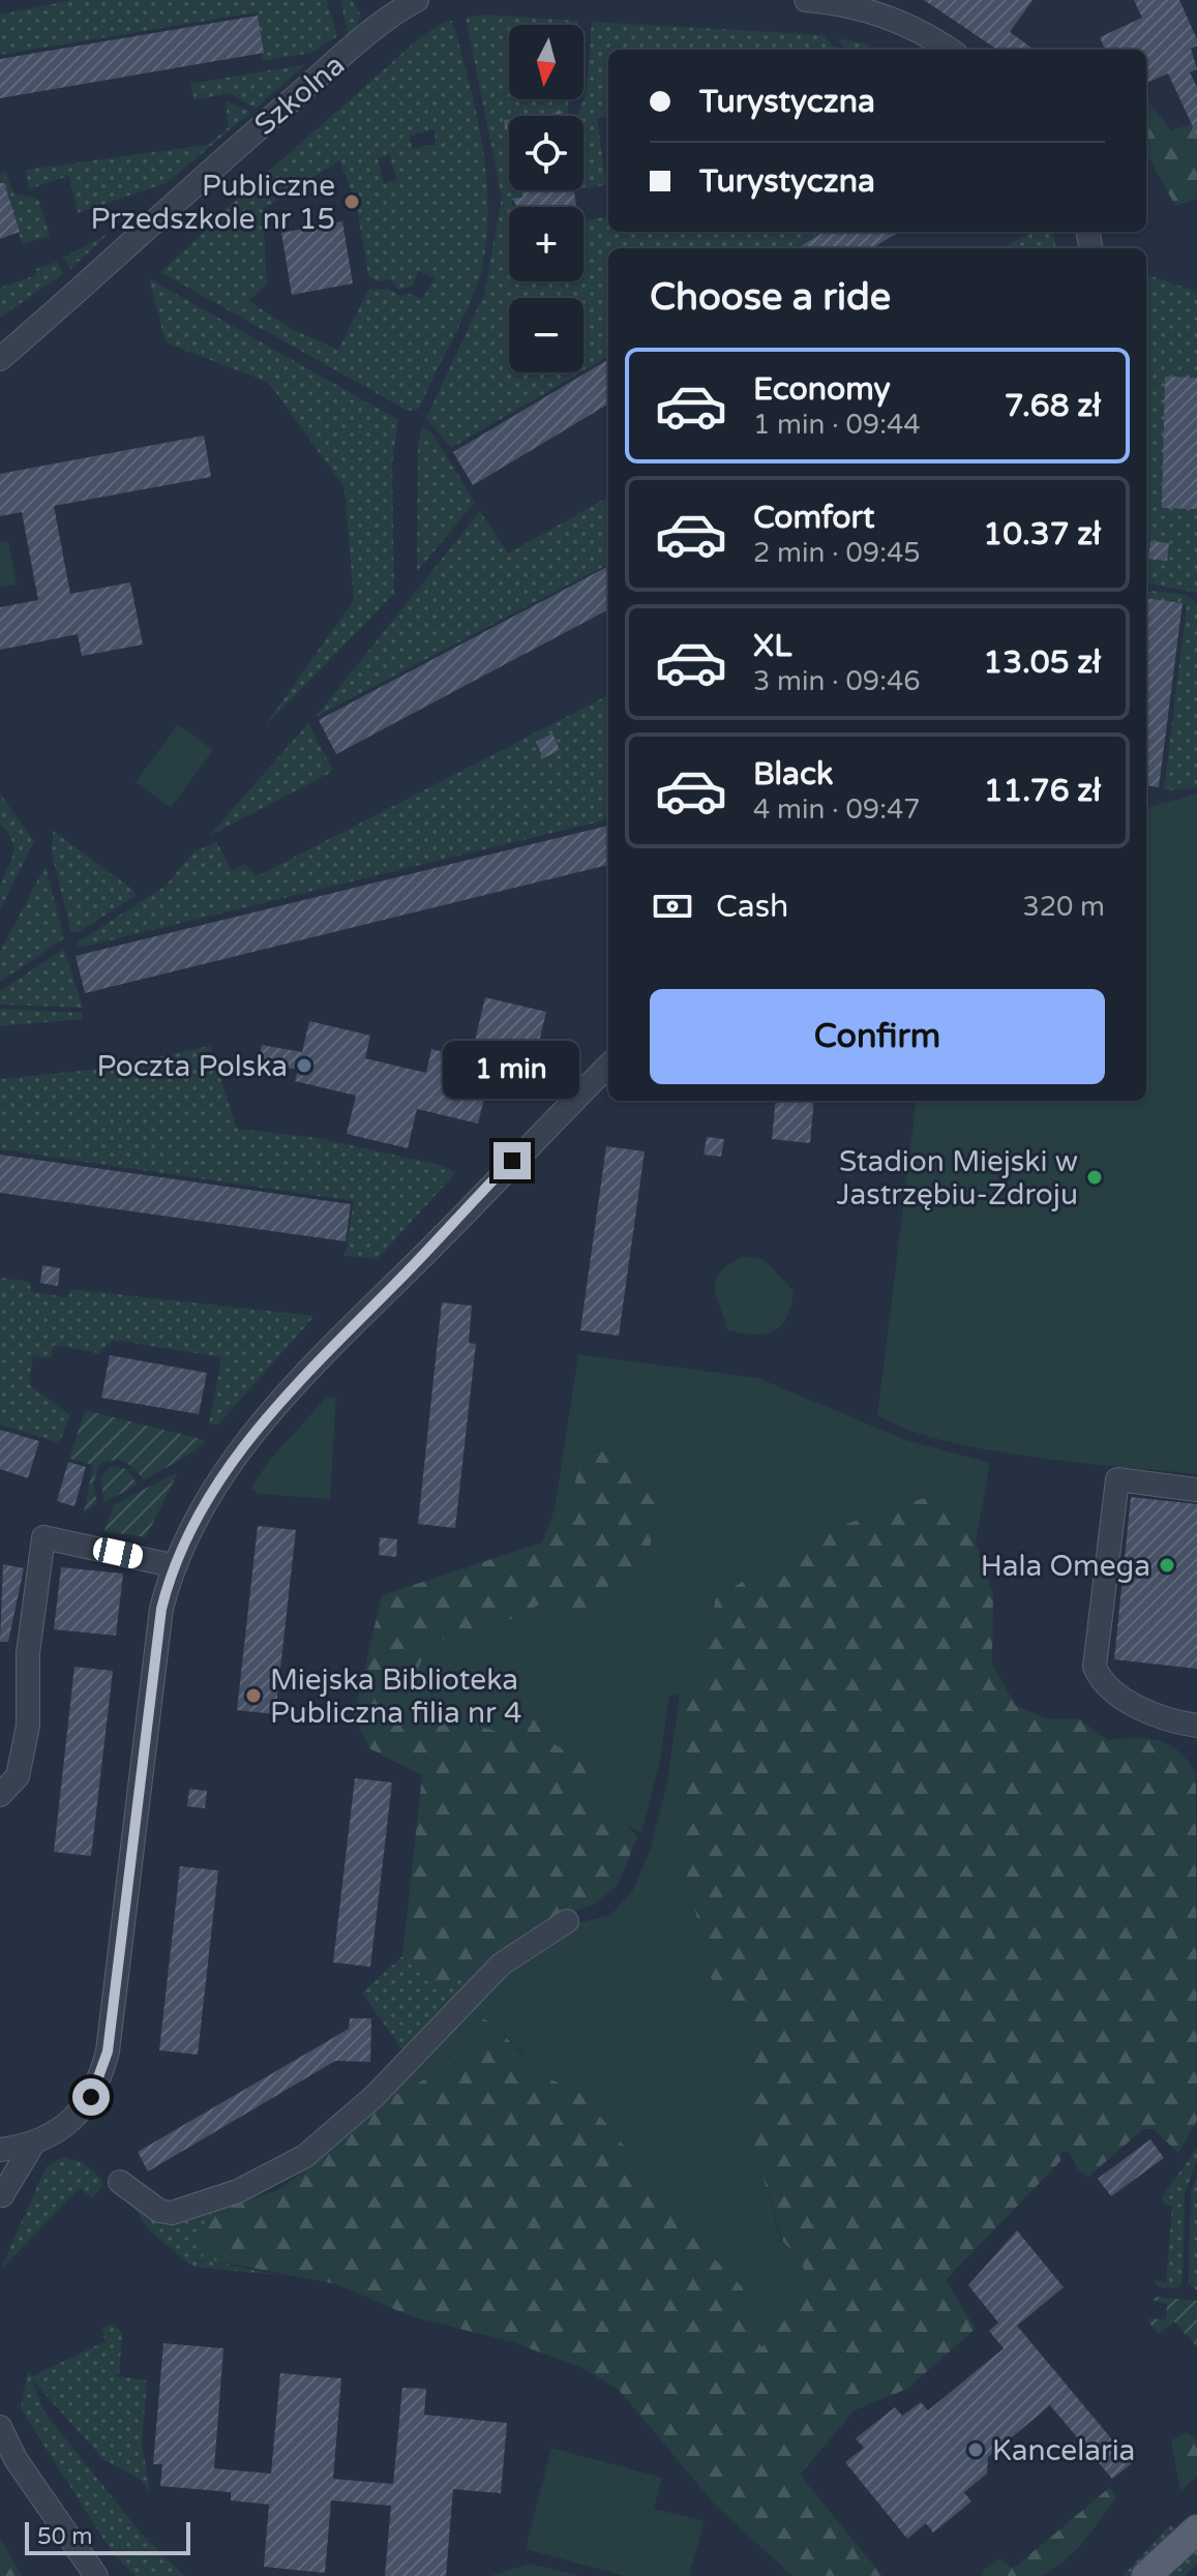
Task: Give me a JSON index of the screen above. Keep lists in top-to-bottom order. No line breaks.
{"streets":{"street":["Szkolna"]},"places":["Publiczne Przedszkole nr 15","Poczta Polska","Stadion Miejski w Jastrzębiu-Zdroju","Hala Omega","Miejska Biblioteka Publiczna filia nr 4","Kancelaria"],"scale_bar":"50 m","north":"bottom","page":{"map_buttons":["+","−"],"banner":["Turystyczna","Turystyczna"],"heading":"Choose a ride","list":[{"name":"Economy","note":"1 min · 09:44","value":"7.68 zł"},{"name":"Comfort","note":"2 min · 09:45","value":"10.37 zł"},{"name":"XL","note":"3 min · 09:46","value":"13.05 zł"},{"name":"Black","note":"4 min · 09:47","value":"11.76 zł"}],"pay":["Cash","320 m"],"buttons":"Confirm","bubble":"1 min","scale":"50 m"}}
